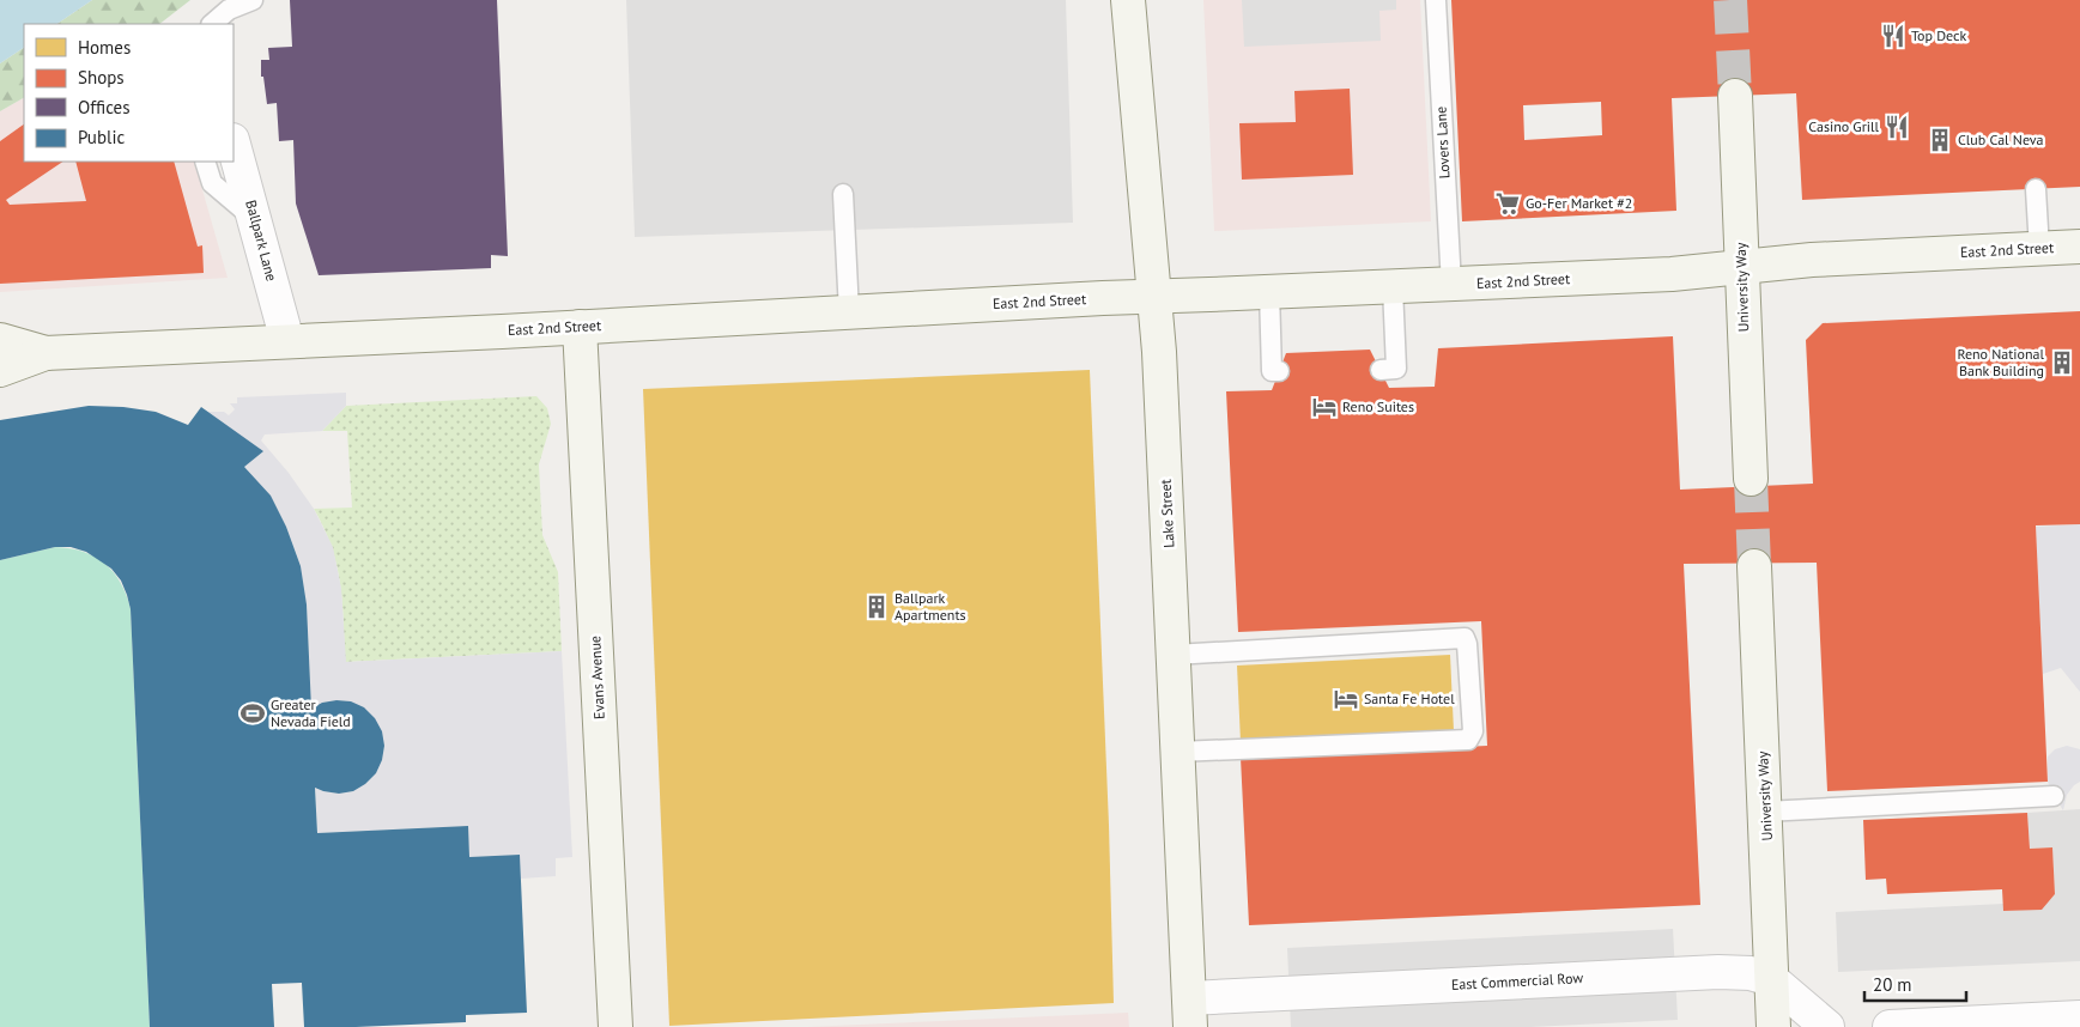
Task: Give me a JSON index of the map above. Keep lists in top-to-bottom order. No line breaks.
{"streets":{"main road":["East 2nd Street","University Way","Lake Street","Evans Avenue"],"street":["Ballpark Lane","East Commercial Row"],"lane":["Lovers Lane"]},"crossings":[["Lovers Lane","East 2nd Street"],["Ballpark Lane","East 2nd Street"],["East 2nd Street","University Way"],["East 2nd Street","Lake Street"],["East 2nd Street","Evans Avenue"],["University Way","East Commercial Row"],["Lake Street","East Commercial Row"]],"places":{"restaurant":["Top Deck","Casino Grill"],"building":["Club Cal Neva","Reno National Bank Building","Ballpark Apartments"],"supermarket":["Go-Fer Market #2"],"hotel":["Reno Suites","Santa Fe Hotel"],"sports":["Greater Nevada Field"]},"legend":["Homes","Shops","Offices","Public"],"scale_bar":"20 m"}
